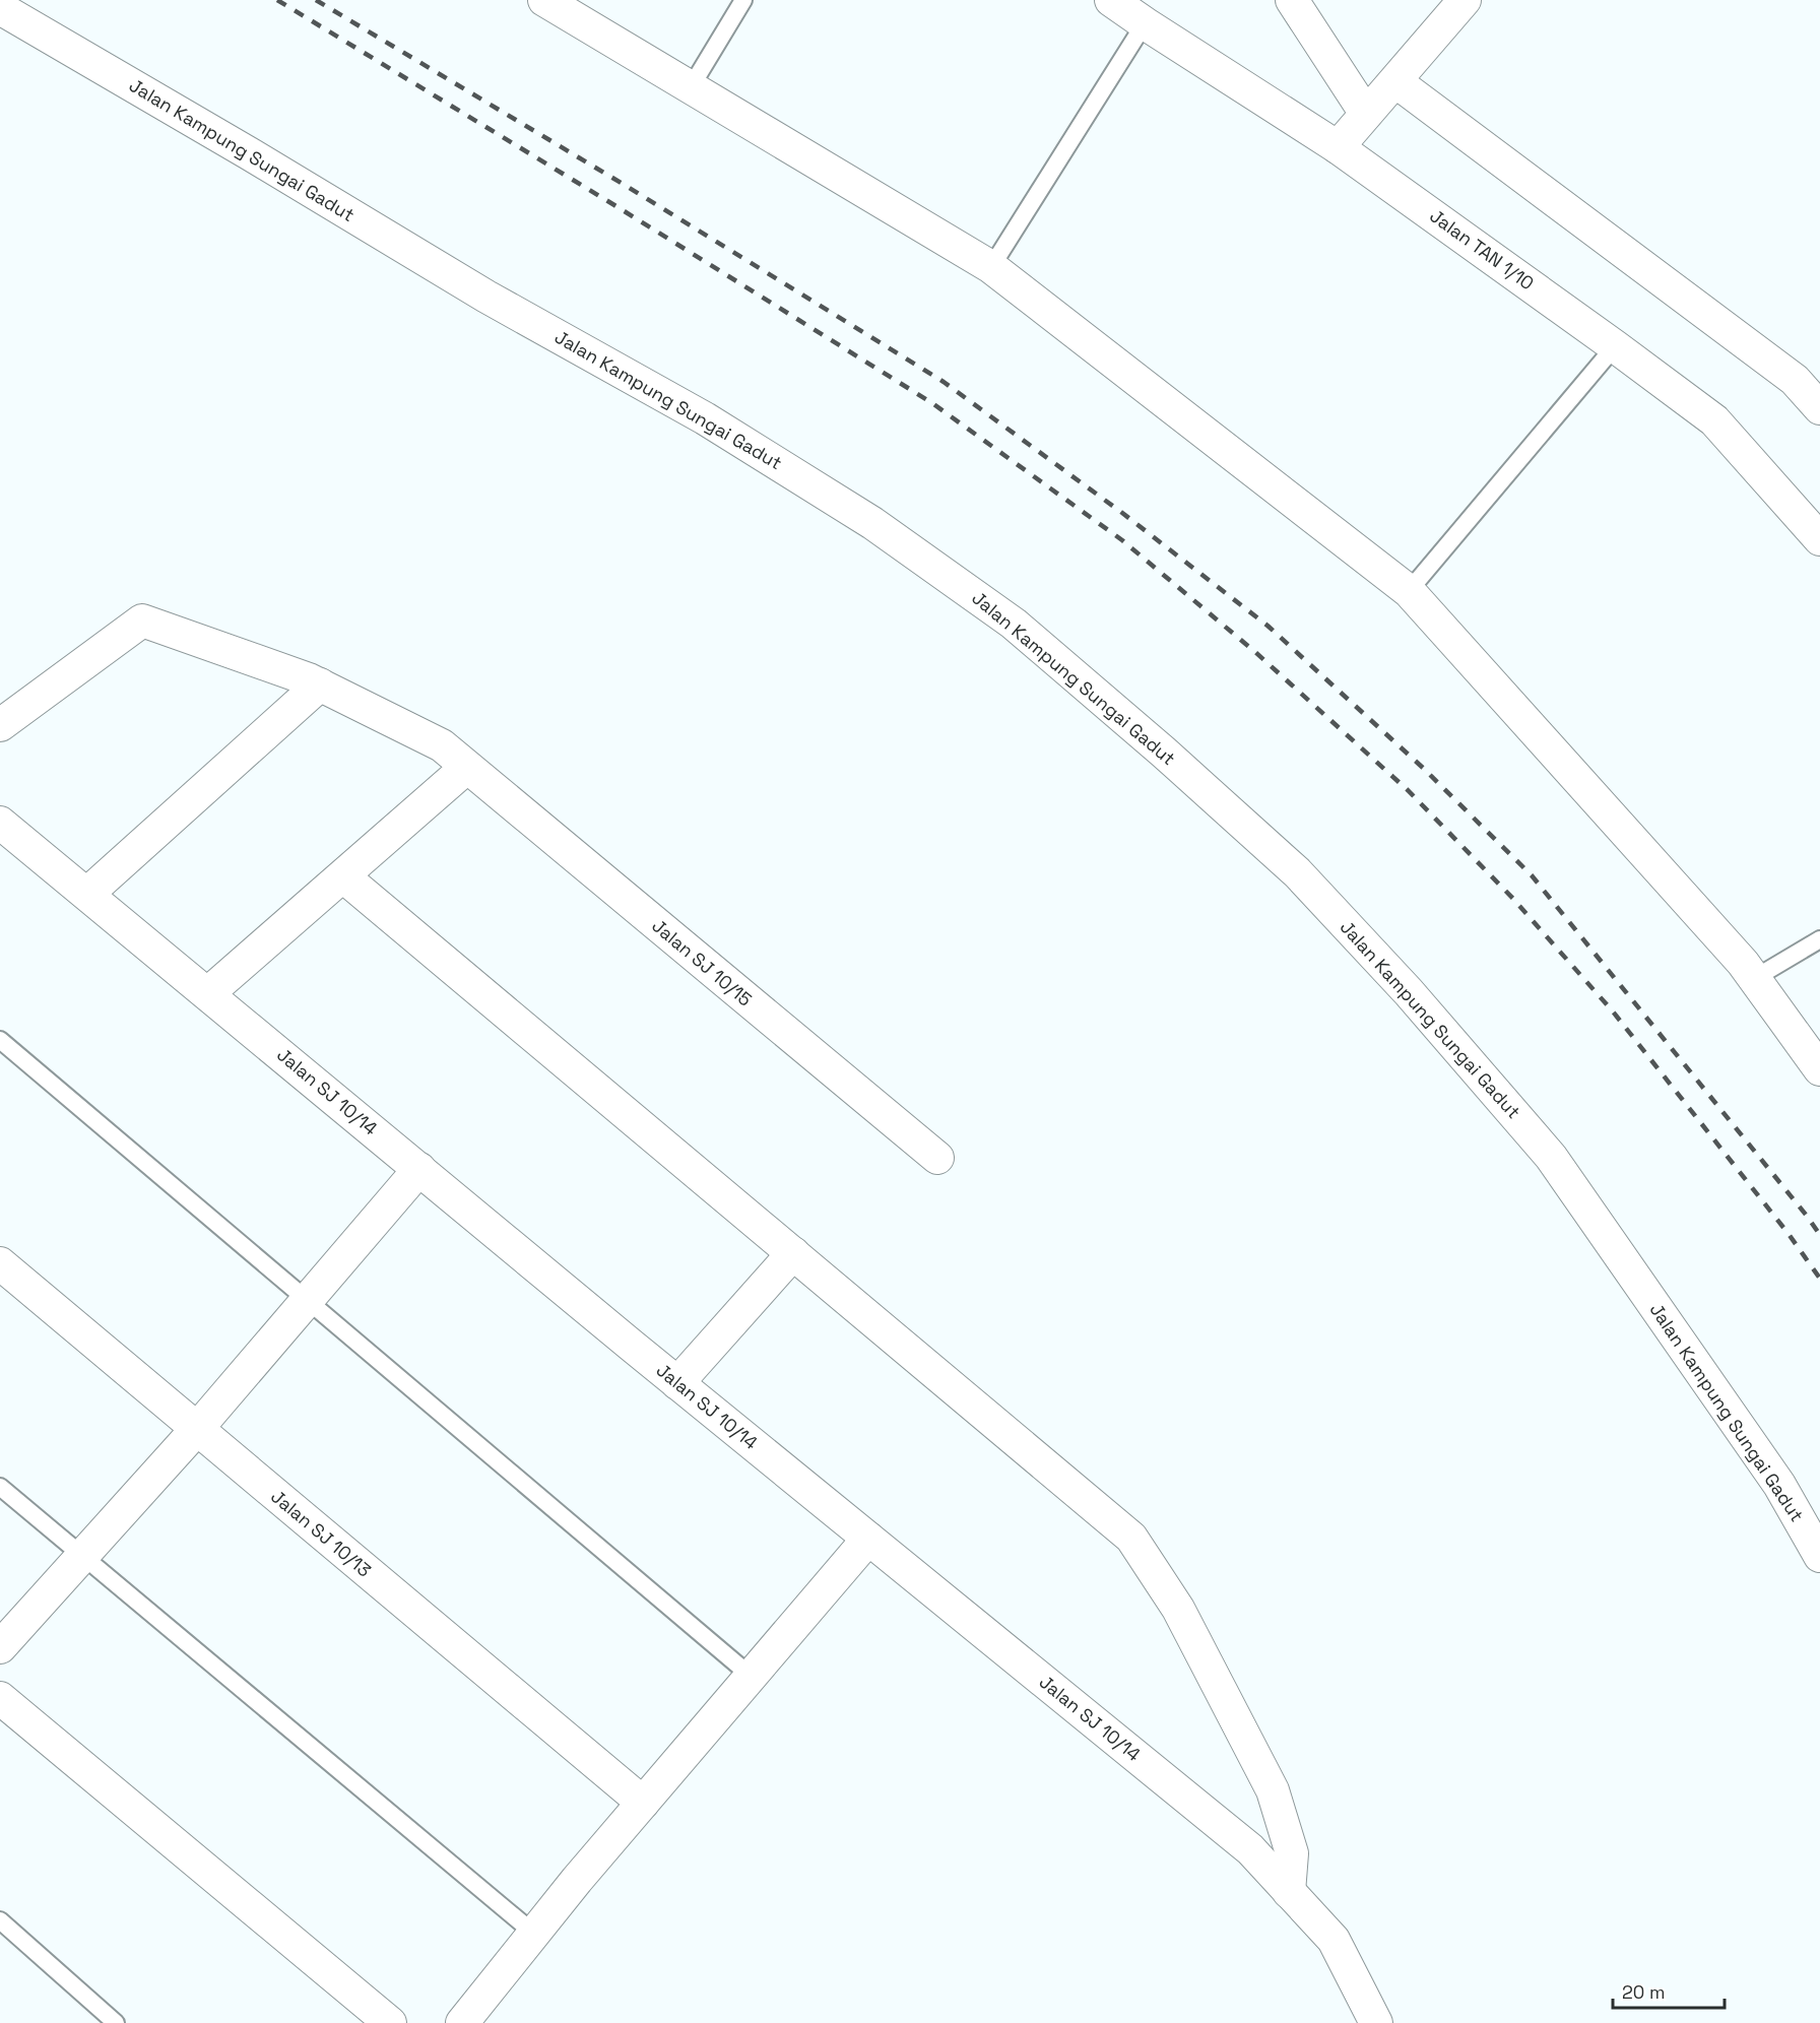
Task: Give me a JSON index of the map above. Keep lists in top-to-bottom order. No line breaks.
{"streets":{"street":["Jalan Kampung Sungai Gadut","Jalan TAN 1/10","Jalan SJ 10/15","Jalan SJ 10/14","Jalan SJ 10/13"]},"scale_bar":"20 m"}
